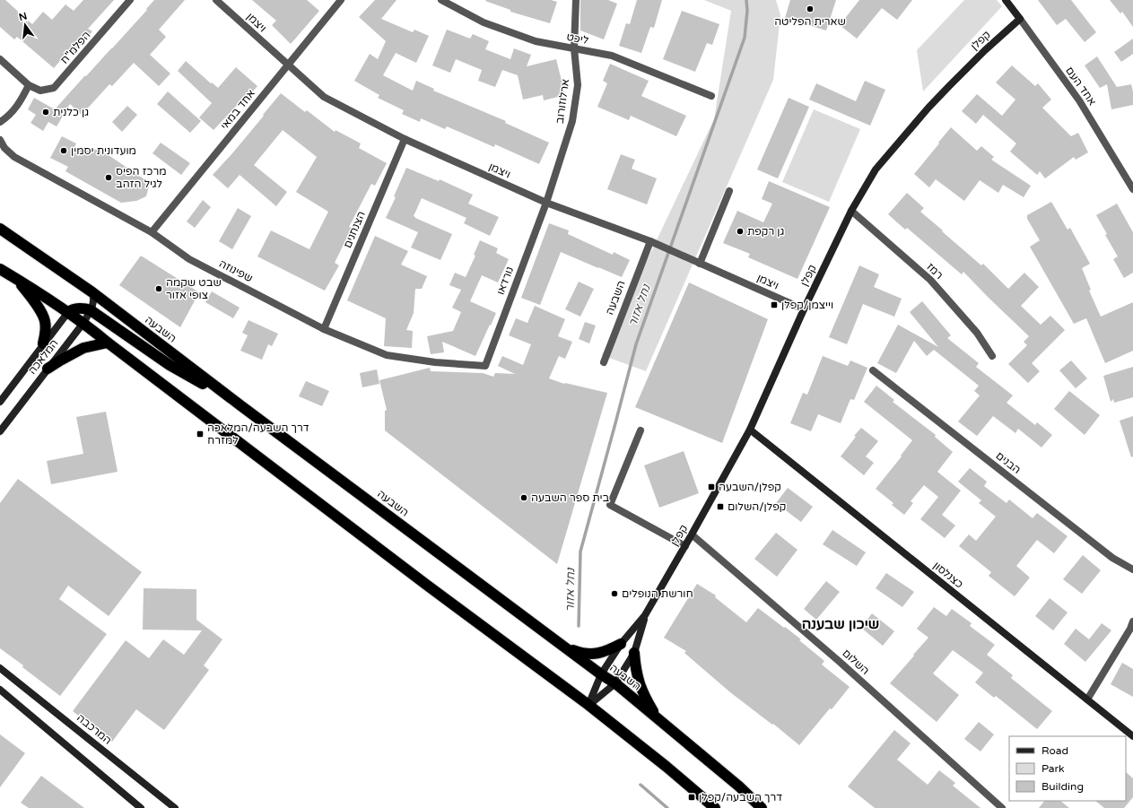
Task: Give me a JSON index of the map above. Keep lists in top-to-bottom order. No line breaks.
{"streets":{"highway":["השבעה"],"street":["ויצמן","ליכט","קפלן","הפלמ\"ח","אחד העם","ארלוזורוב","אחד במאי","הצנחנים","שפינוזה","רמז","נורדאו","המלאכה","הבנים","כצנלסון","השלום","המרכבה"]},"crossings":[["ויצמן","קפלן"],["ויצמן","ארלוזורוב"],["ויצמן","אחד במאי"],["ויצמן","הצנחנים"],["ויצמן","נורדאו"],["ויצמן","השבעה"],["ליכט","ארלוזורוב"],["קפלן","אחד העם"],["קפלן","רמז"],["קפלן","השבעה"],["קפלן","כצנלסון"],["קפלן","השלום"],["ארלוזורוב","נורדאו"],["אחד במאי","שפינוזה"],["הצנחנים","שפינוזה"],["שפינוזה","נורדאו"],["השבעה","המלאכה"]],"districts":["שיכון שבענה"],"water":["נחל אזור"],"places":{"other":["שארית הפליטה","גן כלנית","מועדונית יסמין","מרכז הפיס לגיל הזהב","גן רקפת","שבט שקמה צופי אזור","בית ספר השבעה","חורשת הנופלים"],"transit":["וייצמן/קפלן","דרך השבעה/המלאכה למזרח","קפלן/השבעה","קפלן/השלום","דרך השבעה/קפלן"]},"legend":["Road","Park","Building"],"north":"top"}
